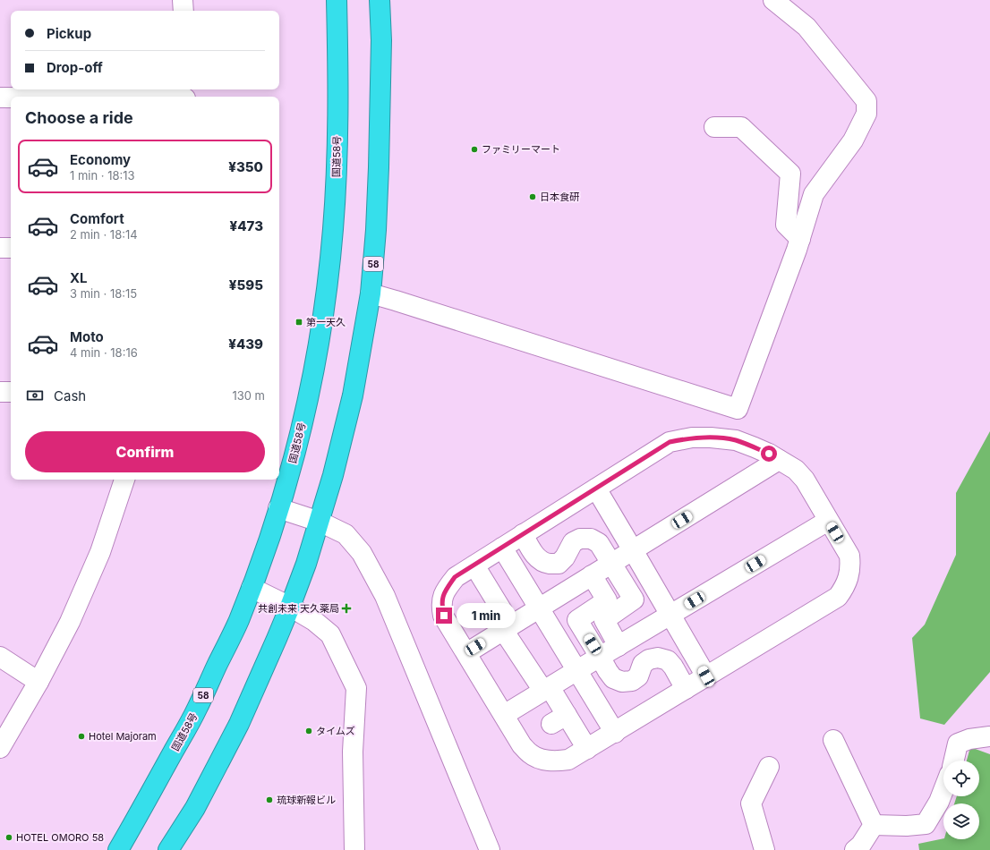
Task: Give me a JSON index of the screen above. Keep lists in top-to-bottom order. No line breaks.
{"streets":{"highway":["国道58号","58"]},"places":{"other":["ファミリーマート","日本食研","タイムズ","Hotel Majoram","琉球新報ビル","HOTEL OMORO 58"],"transit":["第一天久"],"health":["共創未来 天久薬局"]},"page":{"banner":["Pickup","Drop-off"],"heading":"Choose a ride","list":[{"name":"Economy","note":"1 min · 18:13","value":"¥350"},{"name":"Comfort","note":"2 min · 18:14","value":"¥473"},{"name":"XL","note":"3 min · 18:15","value":"¥595"},{"name":"Moto","note":"4 min · 18:16","value":"¥439"}],"pay":["Cash","130 m"],"buttons":"Confirm","bubble":"1 min"}}
